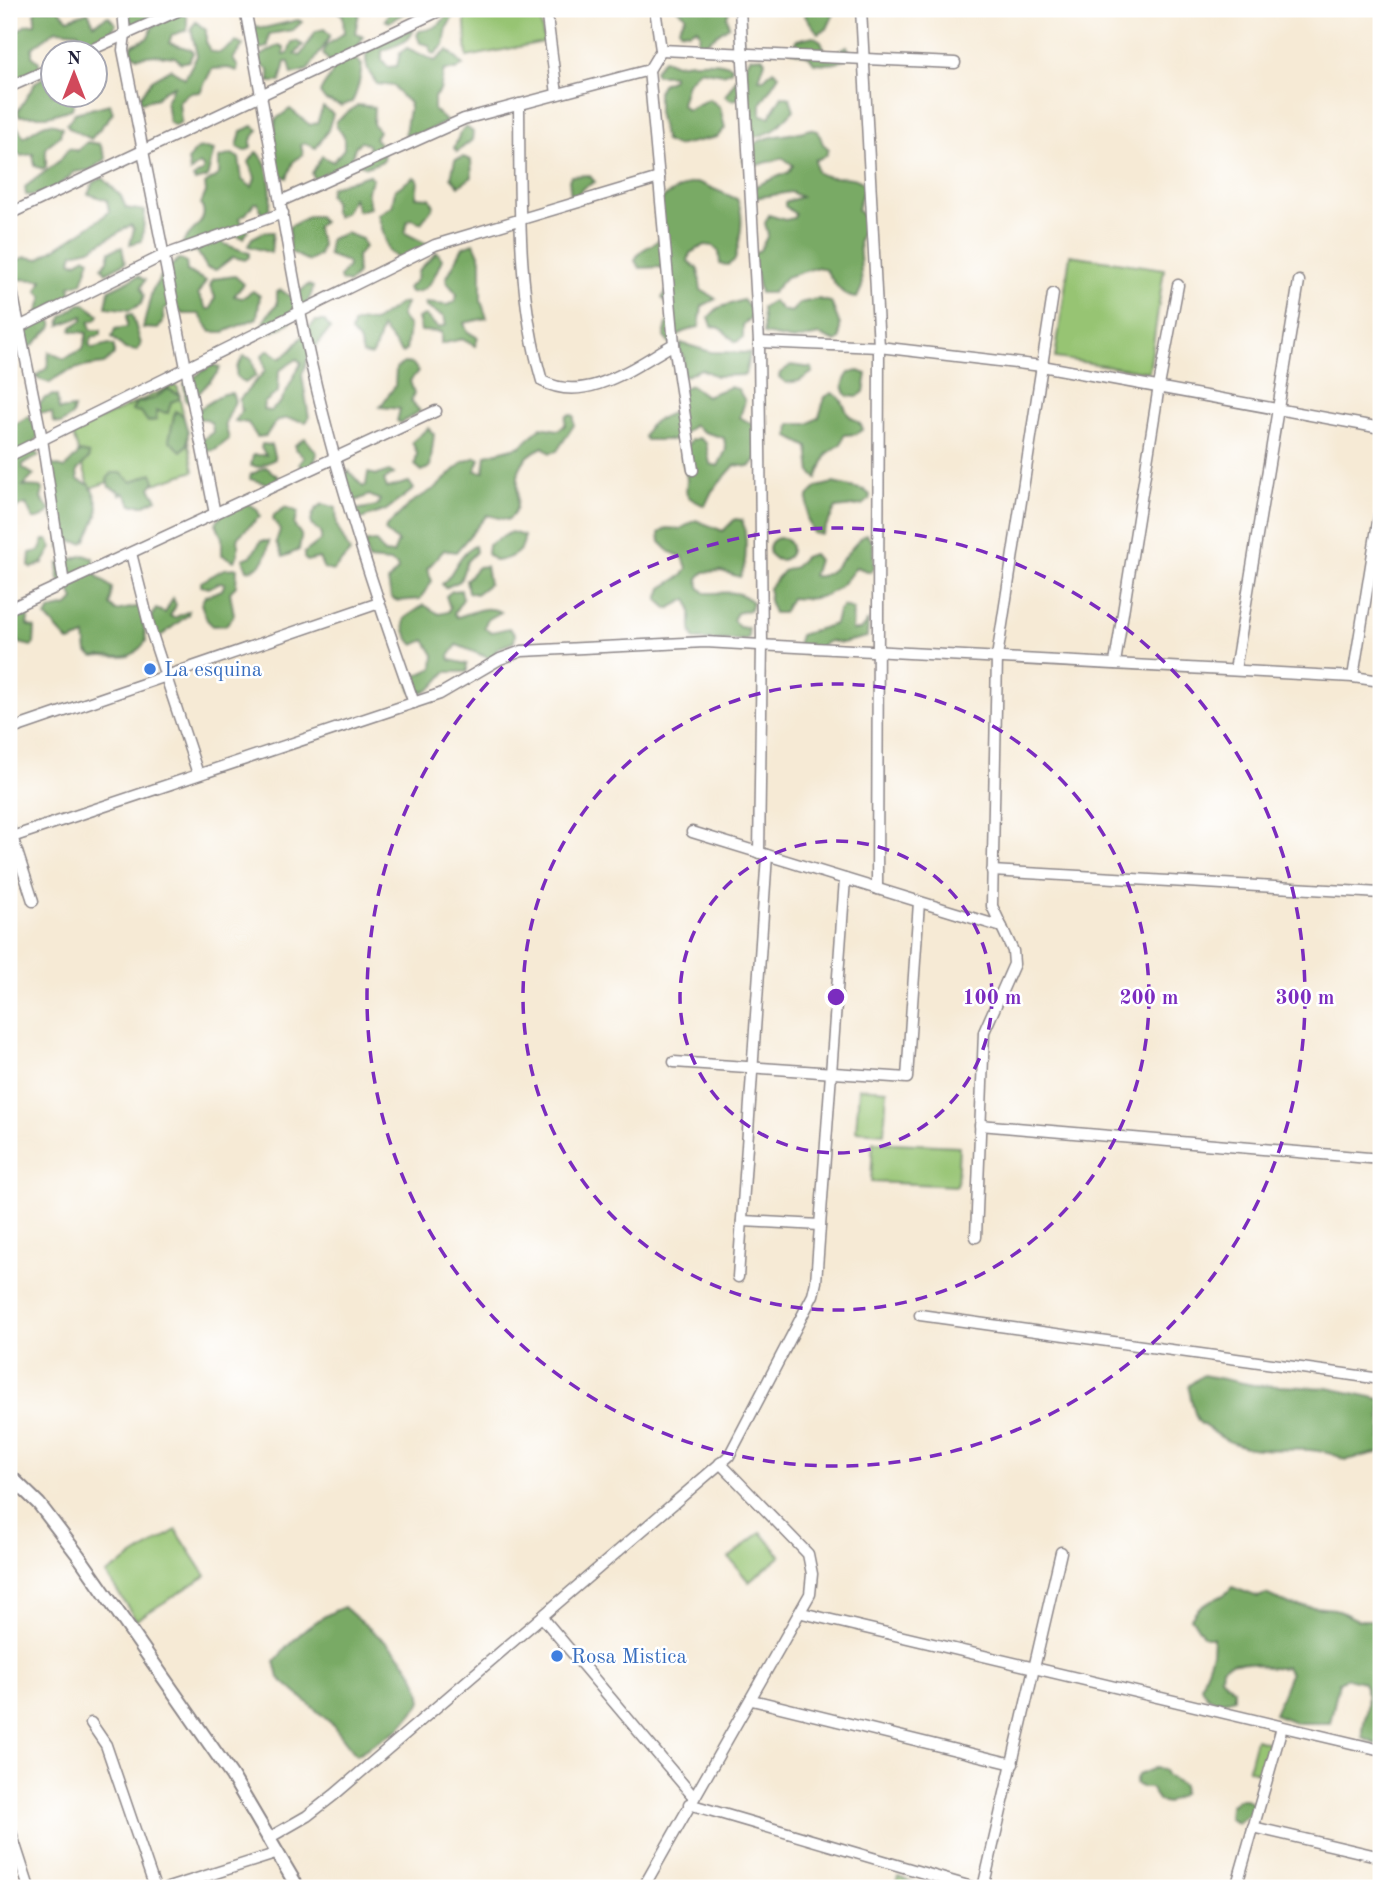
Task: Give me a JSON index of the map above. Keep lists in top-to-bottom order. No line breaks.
{"places":["La esquina","Rosa Mistica"],"north":"top","rings":["100 m","200 m","300 m"]}
